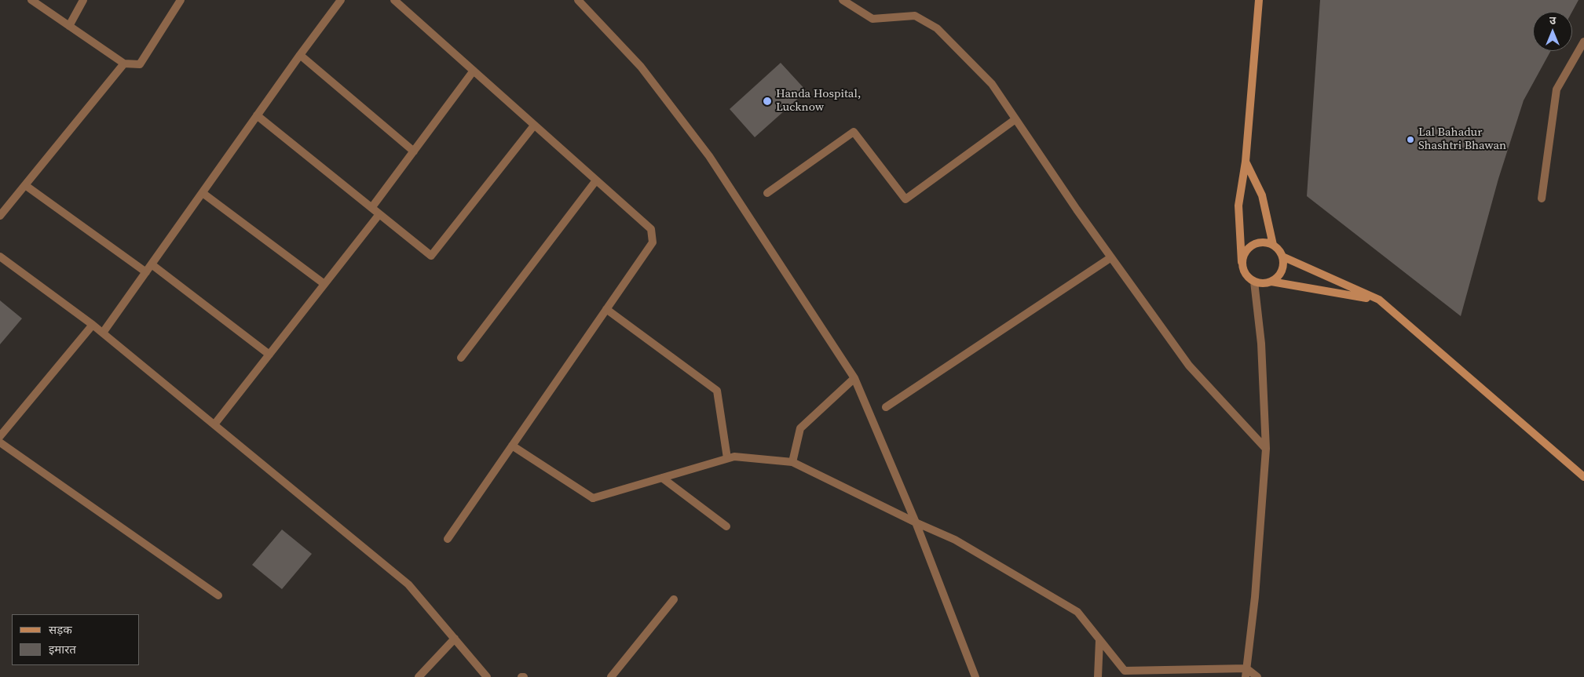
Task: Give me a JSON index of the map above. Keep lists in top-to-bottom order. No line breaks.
{"places":["Handa Hospital, Lucknow","Lal Bahadur Shashtri Bhawan"],"legend":["सड़क","इमारत"],"north":"top"}
